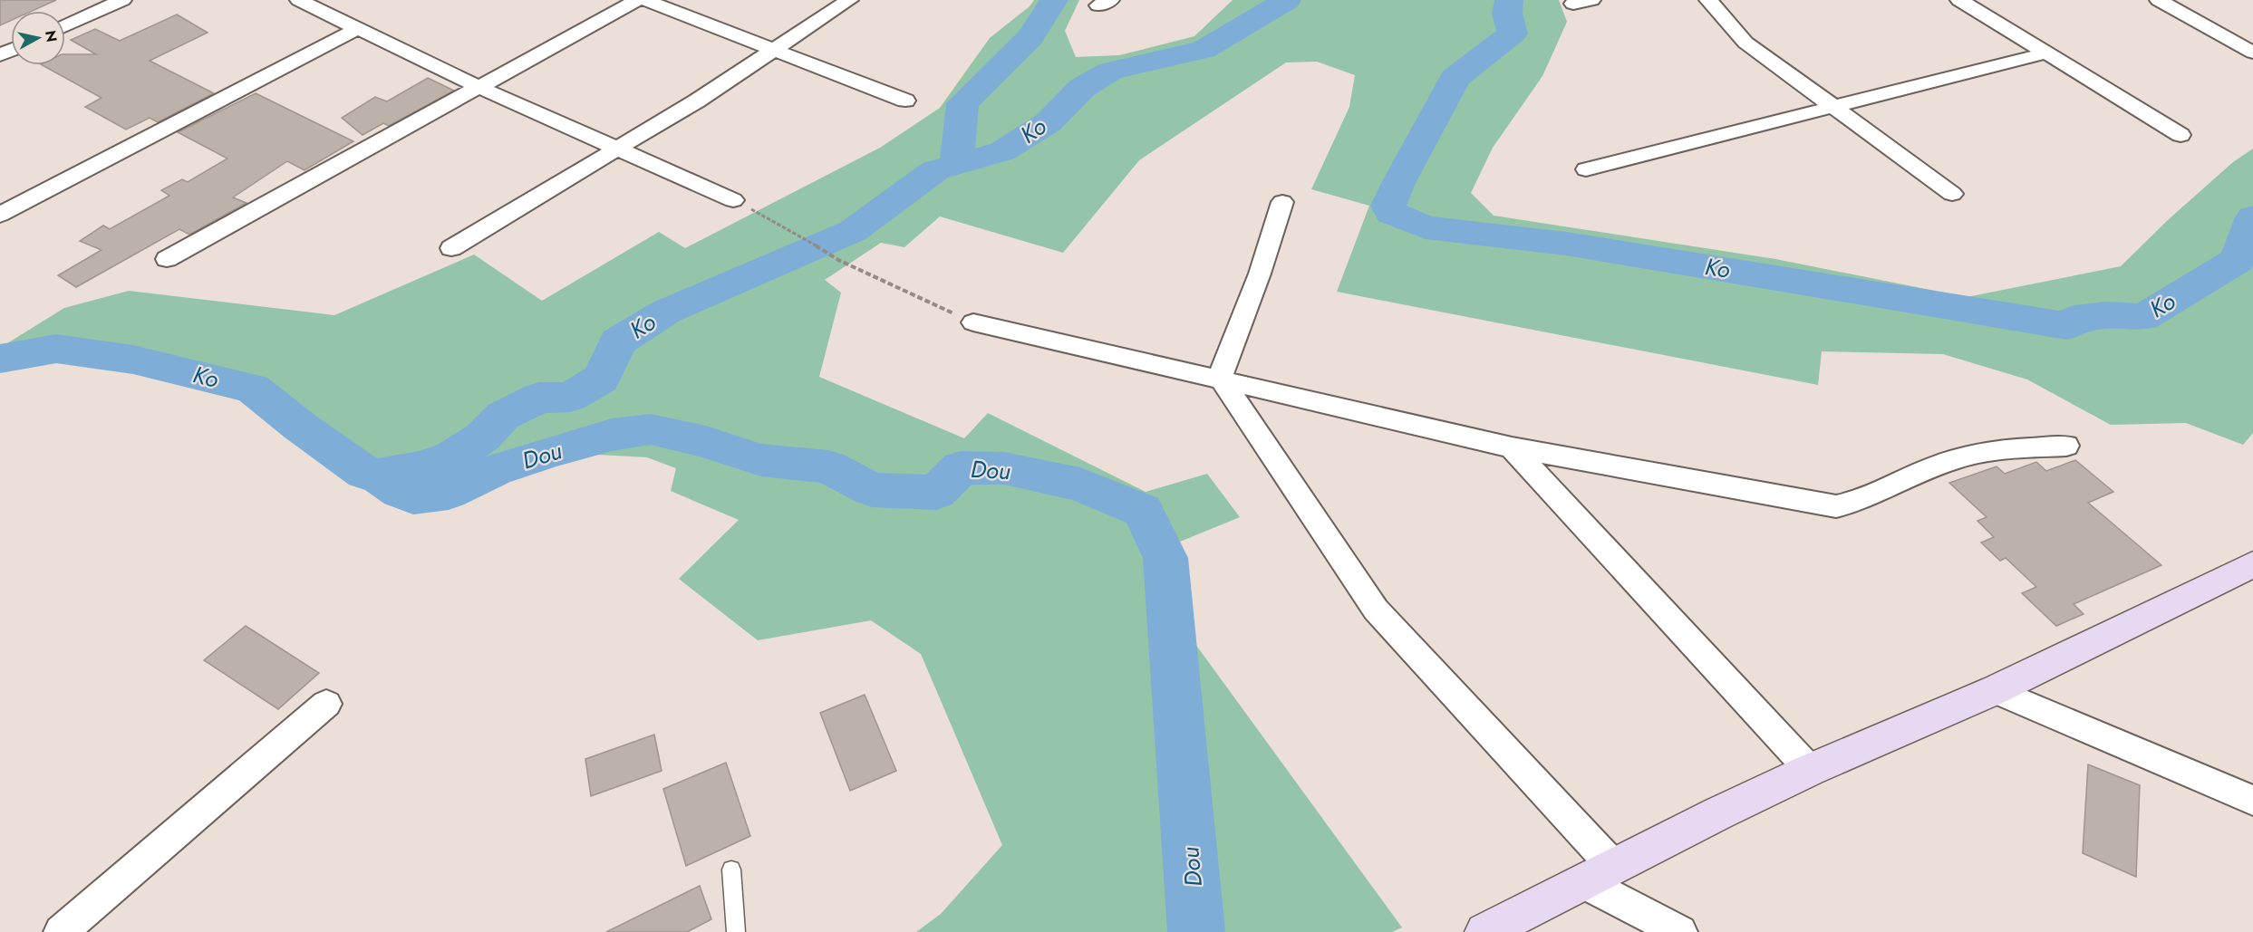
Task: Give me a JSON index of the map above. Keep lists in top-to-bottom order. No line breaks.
{"water":["Ko","Dou"],"north":"right"}
